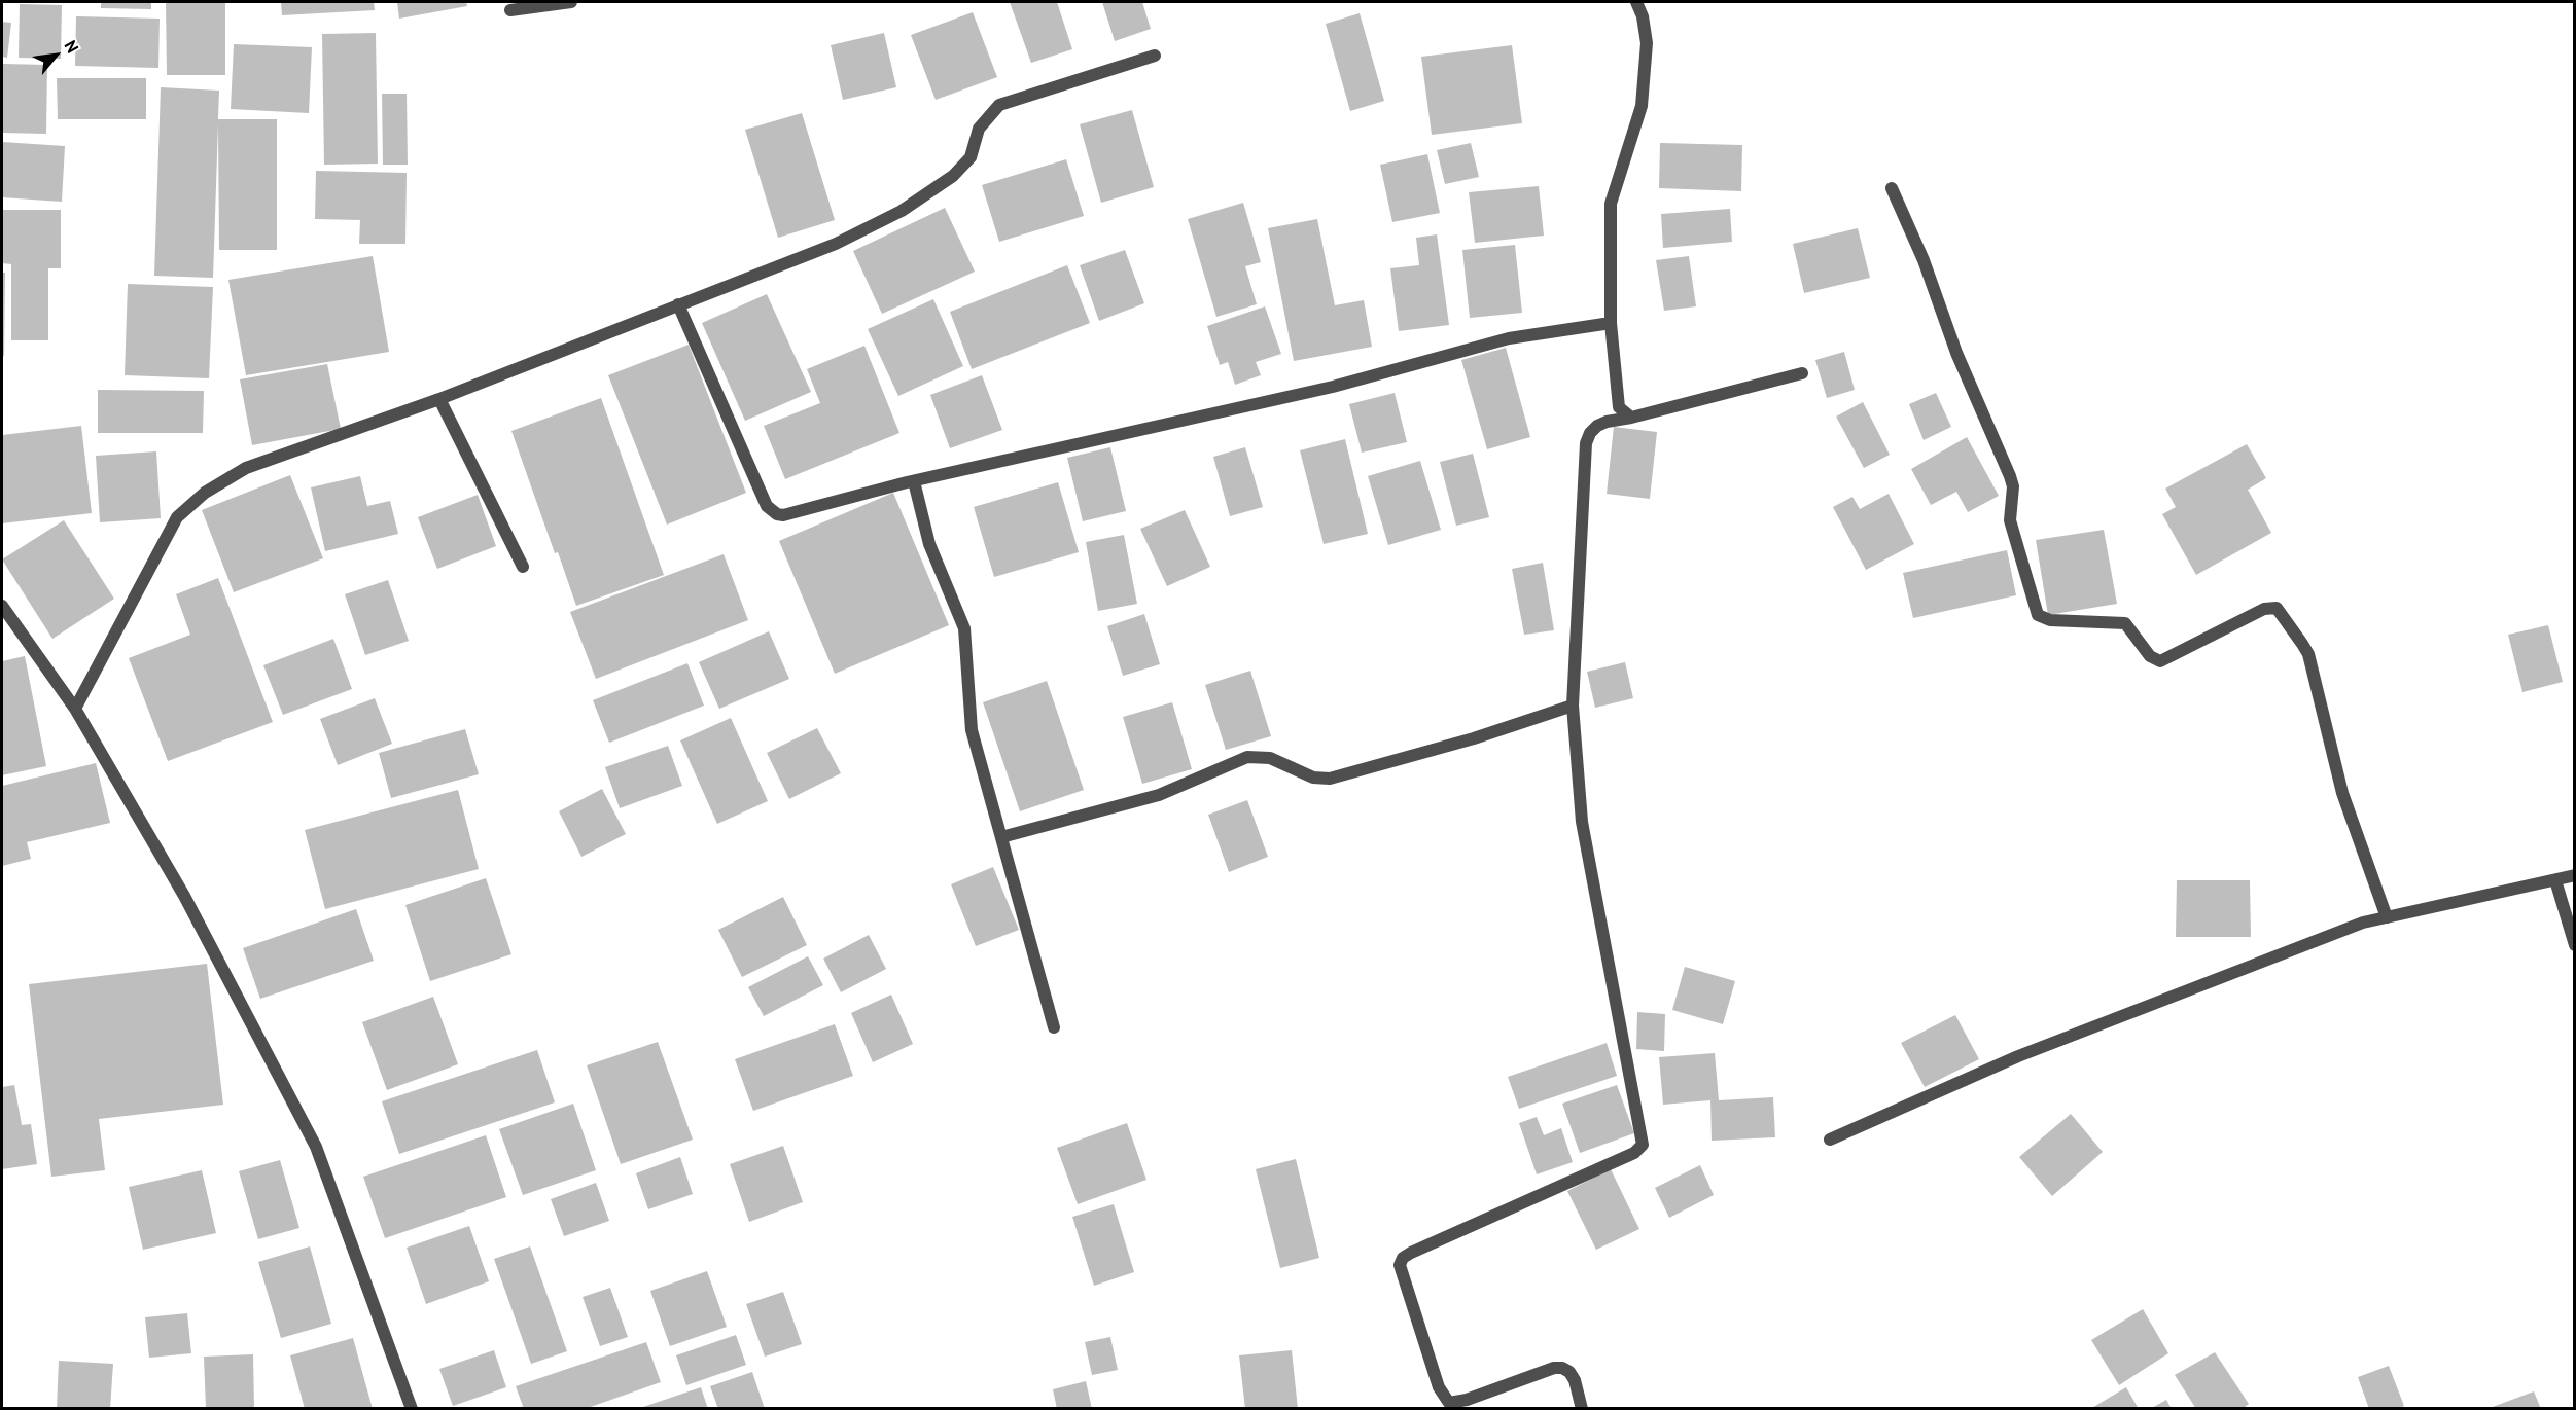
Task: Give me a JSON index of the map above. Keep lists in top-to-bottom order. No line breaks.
{"north":"top right"}
